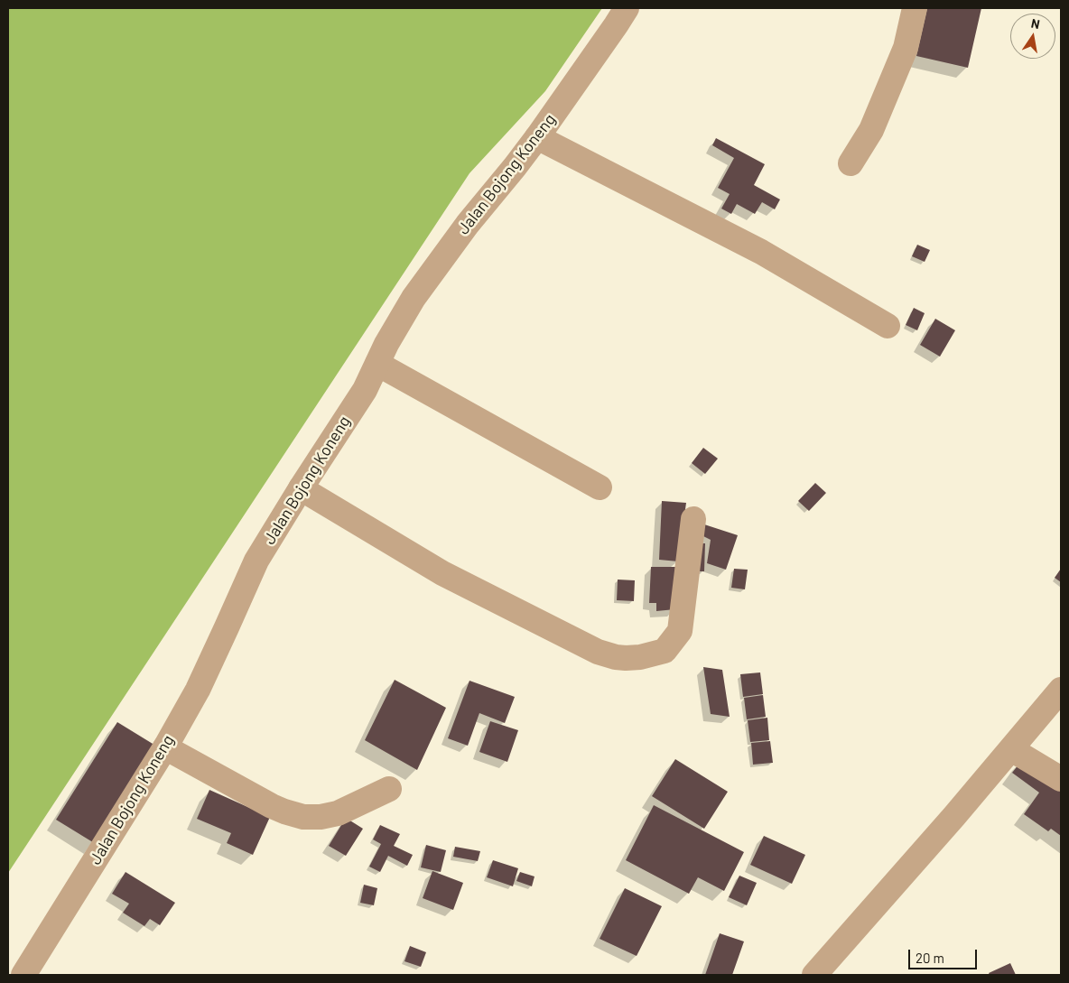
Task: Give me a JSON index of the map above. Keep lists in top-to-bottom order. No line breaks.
{"streets":{"street":["Jalan Bojong Koneng"]},"scale_bar":"20 m","north":"top"}
